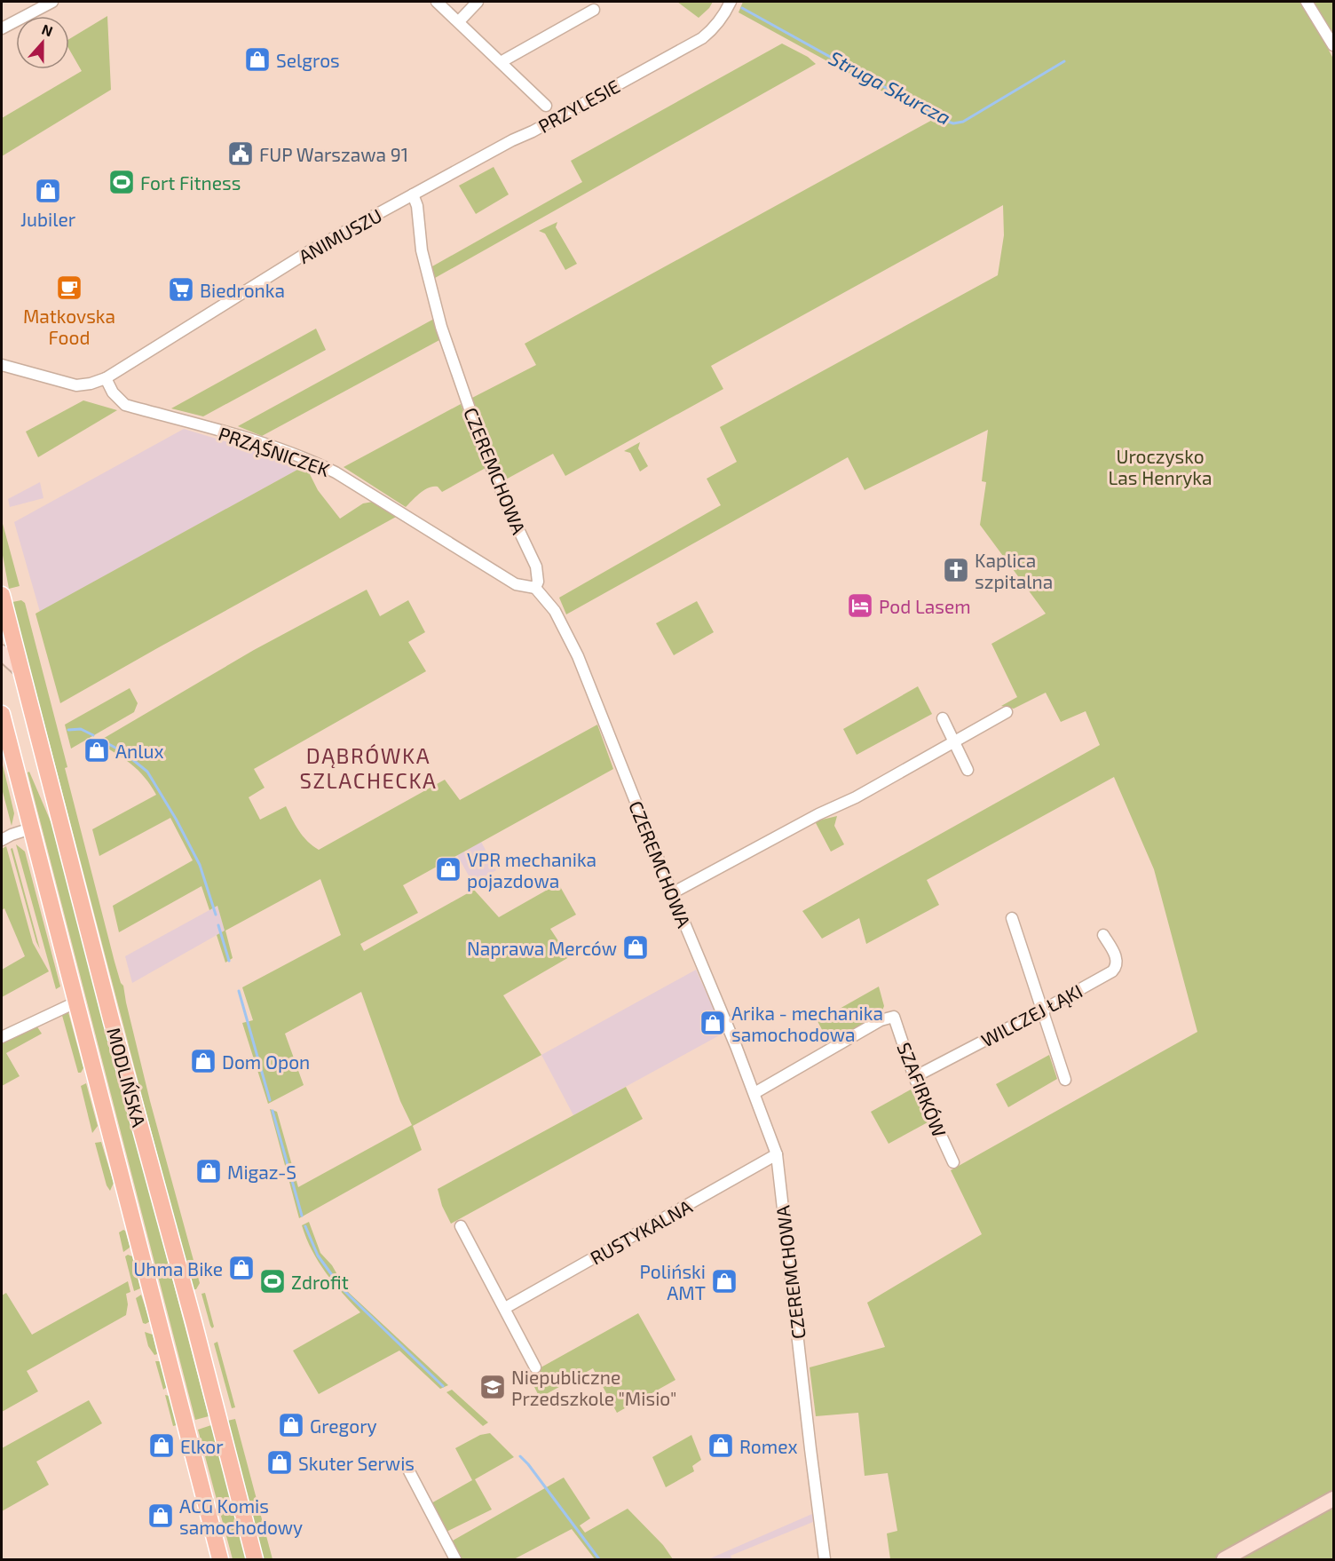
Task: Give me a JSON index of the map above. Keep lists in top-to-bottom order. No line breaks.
{"streets":{"main road":["MODLIŃSKA"],"street":["PRZYLESIE","ANIMUSZU","PRZĄŚNICZEK","CZEREMCHOWA","WILCZEJ ŁĄKI","SZAFIRKÓW","RUSTYKALNA"]},"crossings":[["PRZYLESIE","ANIMUSZU"],["PRZYLESIE","CZEREMCHOWA"],["ANIMUSZU","PRZĄŚNICZEK"],["ANIMUSZU","CZEREMCHOWA"],["PRZĄŚNICZEK","CZEREMCHOWA"],["CZEREMCHOWA","SZAFIRKÓW"],["CZEREMCHOWA","RUSTYKALNA"],["WILCZEJ ŁĄKI","SZAFIRKÓW"]],"districts":["DĄBRÓWKA SZLACHECKA"],"water":["Struga Skurcza"],"parks":["Uroczysko Las Henryka"],"places":{"shop":["Selgros","Jubiler","Anlux","VPR mechanika pojazdowa","Naprawa Merców","Arika - mechanika samochodowa","Dom Opon","Migaz-S","Uhma Bike","Poliński AMT","Gregory","Elkor","Romex","Skuter Serwis","ACG Komis samochodowy"],"public building":["FUP Warszawa 91"],"sports":["Fort Fitness","Zdrofit"],"cafe":["Matkovska Food"],"supermarket":["Biedronka"],"church":["Kaplica szpitalna"],"hotel":["Pod Lasem"],"school or university":["Niepubliczne Przedszkole \"Misio\""]},"north":"top"}
